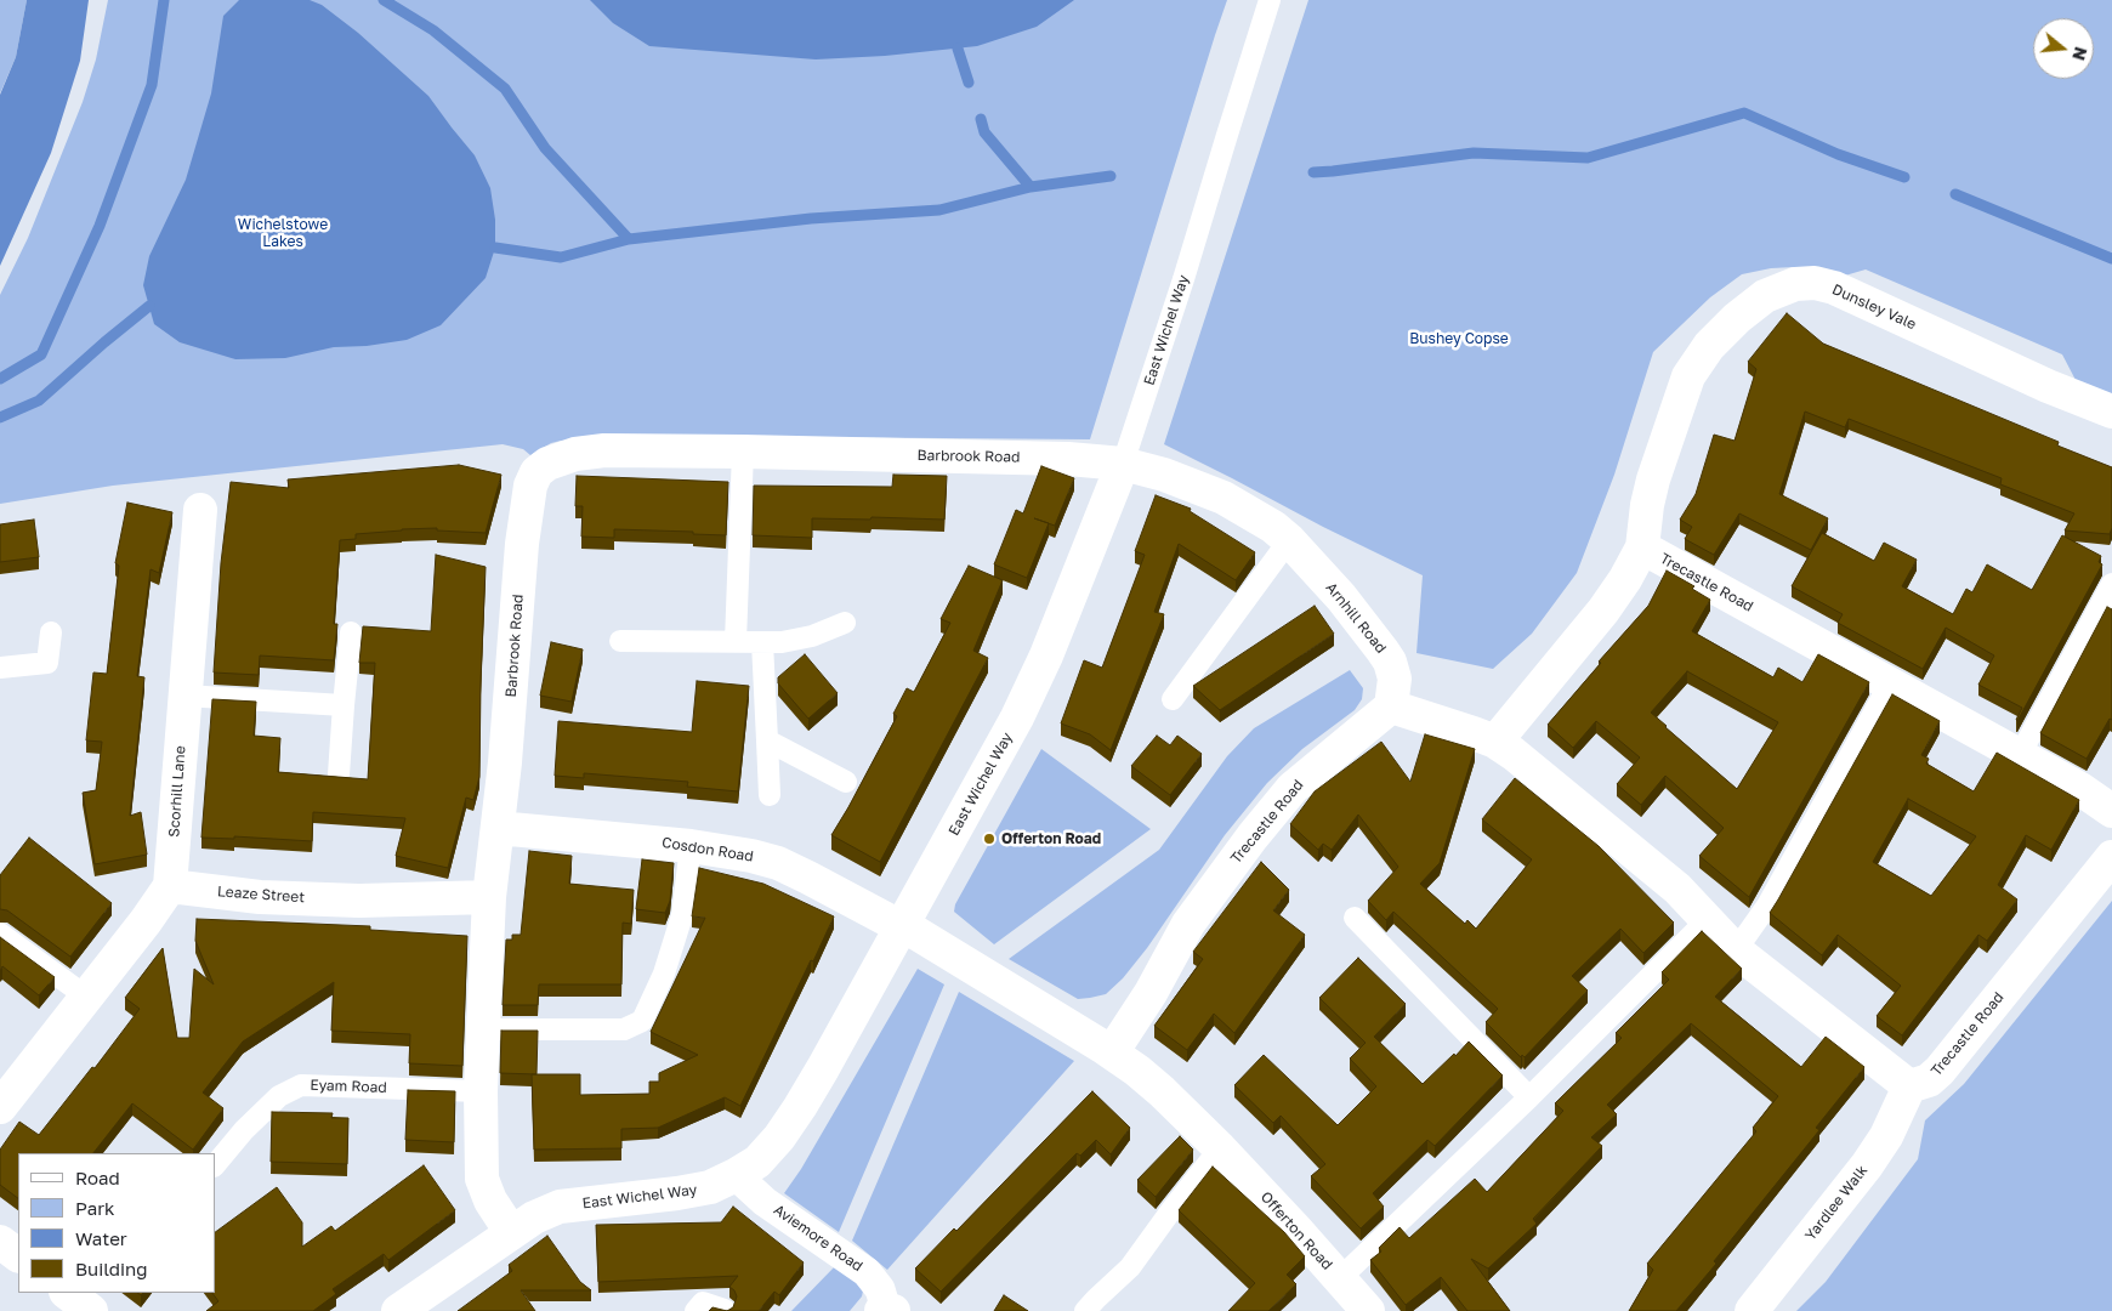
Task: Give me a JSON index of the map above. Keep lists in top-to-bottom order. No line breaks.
{"streets":{"street":["Dunsley Vale","East Wichel Way","Barbrook Road","Trecastle Road","Arnhill Road","Scorhill Lane","Cosdon Road","Leaze Street","Yardlee Walk","Offerton Road","Aviemore Road"],"lane":["Eyam Road"]},"crossings":[["Dunsley Vale","Trecastle Road"],["East Wichel Way","Barbrook Road"],["East Wichel Way","Arnhill Road"],["East Wichel Way","Cosdon Road"],["East Wichel Way","Offerton Road"],["East Wichel Way","Aviemore Road"],["Barbrook Road","Arnhill Road"],["Barbrook Road","Cosdon Road"],["Barbrook Road","Leaze Street"],["Barbrook Road","Eyam Road"],["Trecastle Road","Arnhill Road"],["Trecastle Road","Yardlee Walk"],["Trecastle Road","Offerton Road"],["Scorhill Lane","Leaze Street"],["Cosdon Road","Offerton Road"]],"parks":["Wichelstowe Lakes","Bushey Copse"],"places":["Offerton Road"],"legend":["Road","Park","Water","Building"],"north":"right"}
